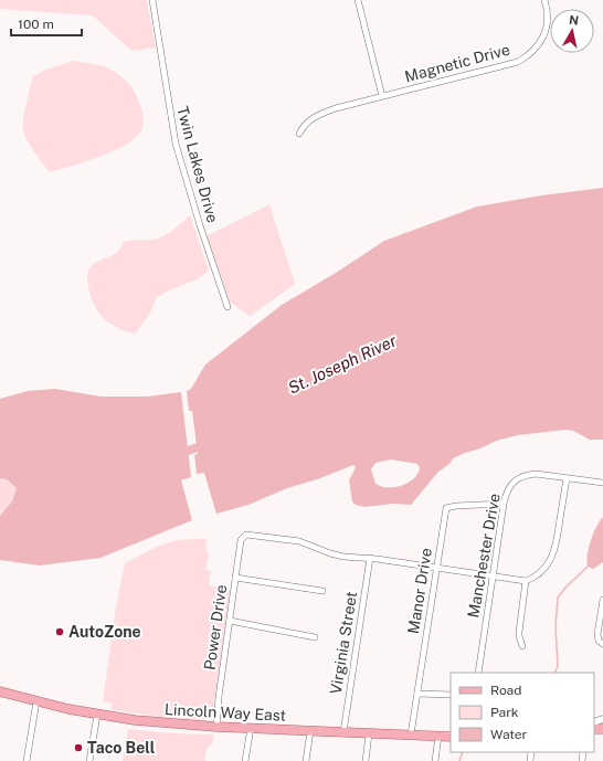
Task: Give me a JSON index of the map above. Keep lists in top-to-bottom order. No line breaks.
{"streets":{"main road":["Lincoln Way East"],"street":["Magnetic Drive","Twin Lakes Drive","Manchester Drive","Manor Drive","Power Drive","Virginia Street"]},"crossings":[["Manchester Drive","Manor Drive"],["Manor Drive","Lincoln Way East"],["Power Drive","Virginia Street"],["Power Drive","Lincoln Way East"],["Virginia Street","Lincoln Way East"]],"water":["St. Joseph River"],"places":["AutoZone","Taco Bell"],"legend":["Road","Park","Water"],"scale_bar":"100 m","north":"top"}
